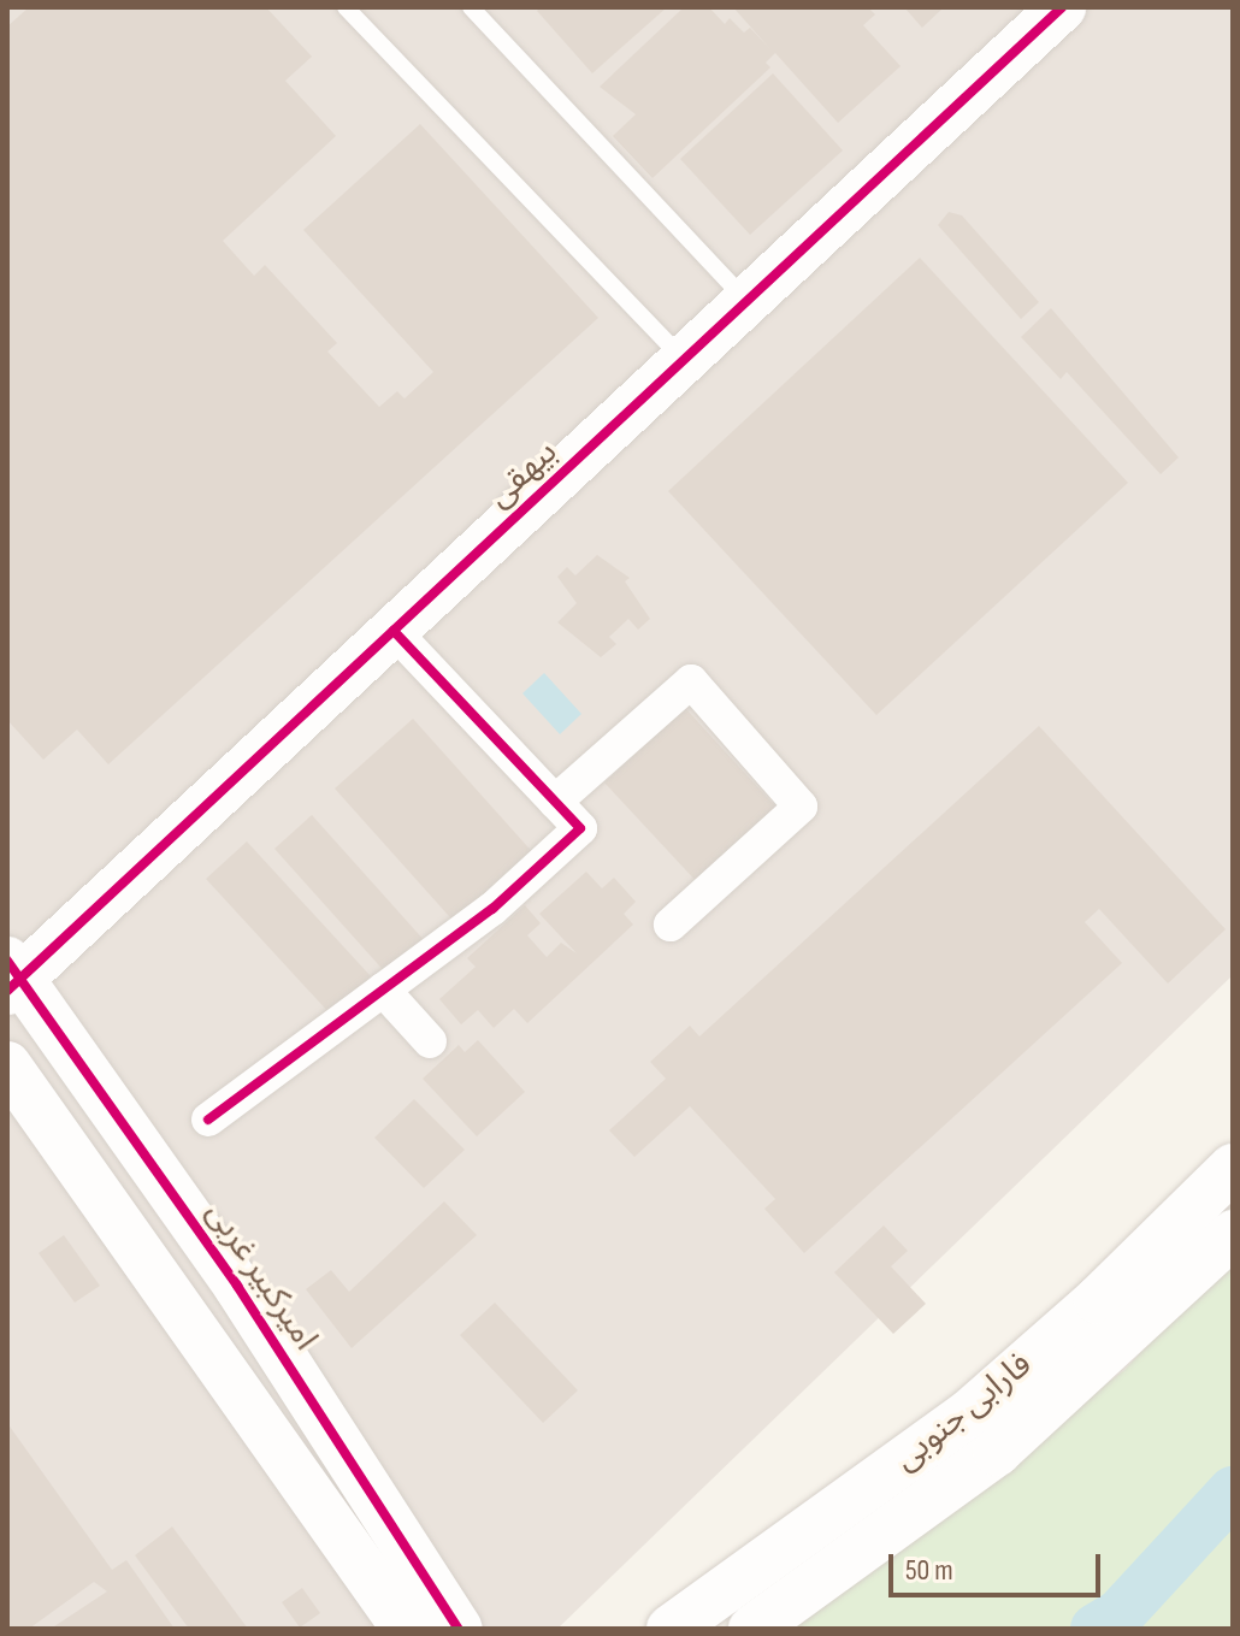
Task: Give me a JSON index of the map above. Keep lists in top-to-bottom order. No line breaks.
{"streets":{"street":["بیهقی","امیرکبیر غربی","فارابی جنوبی"]},"crossings":[["بیهقی","امیرکبیر غربی"]],"scale_bar":"50 m"}
